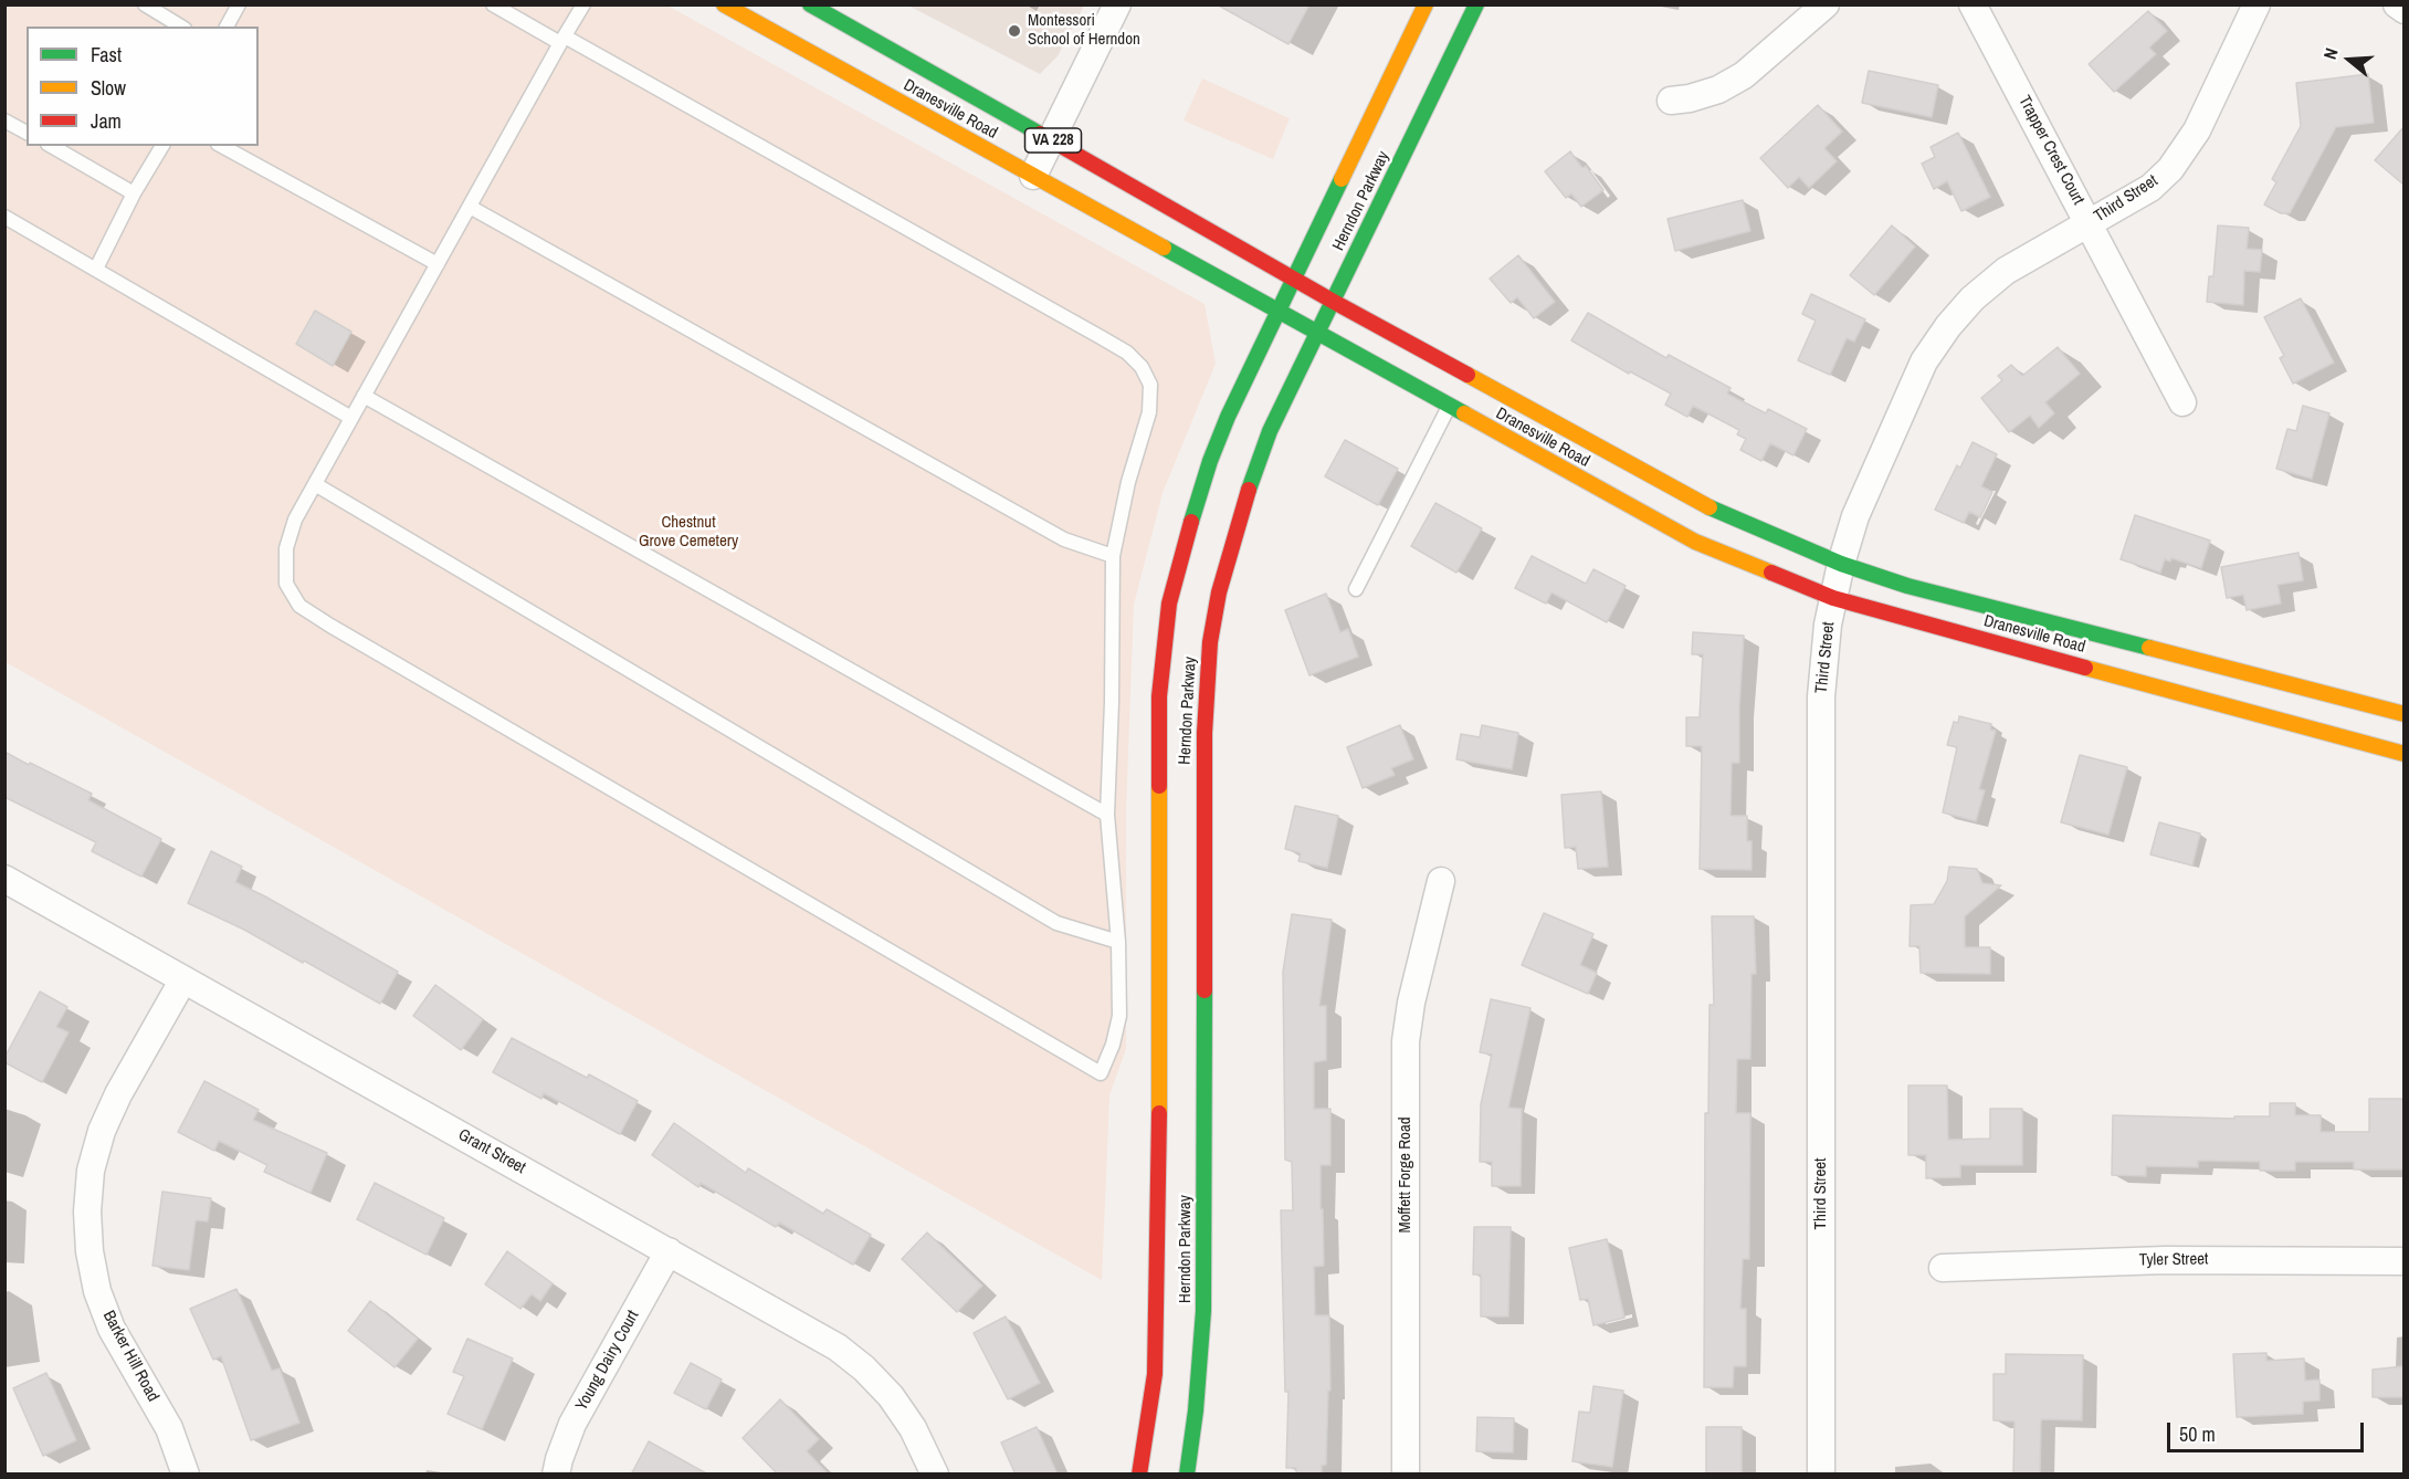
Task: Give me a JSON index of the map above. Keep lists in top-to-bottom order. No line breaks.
{"streets":{"main road":["Dranesville Road","VA 228","Herndon Parkway"],"street":["Trapper Crest Court","Third Street","Grant Street","Moffett Forge Road","Tyler Street","Barker Hill Road","Young Dairy Court"]},"crossings":[["Dranesville Road","Third Street"],["Dranesville Road","Herndon Parkway"],["Trapper Crest Court","Third Street"],["Grant Street","Barker Hill Road"],["Grant Street","Young Dairy Court"]],"parks":["Chestnut Grove Cemetery"],"places":["Montessori School of Herndon"],"legend":["Fast","Slow","Jam"],"scale_bar":"50 m","north":"left"}
